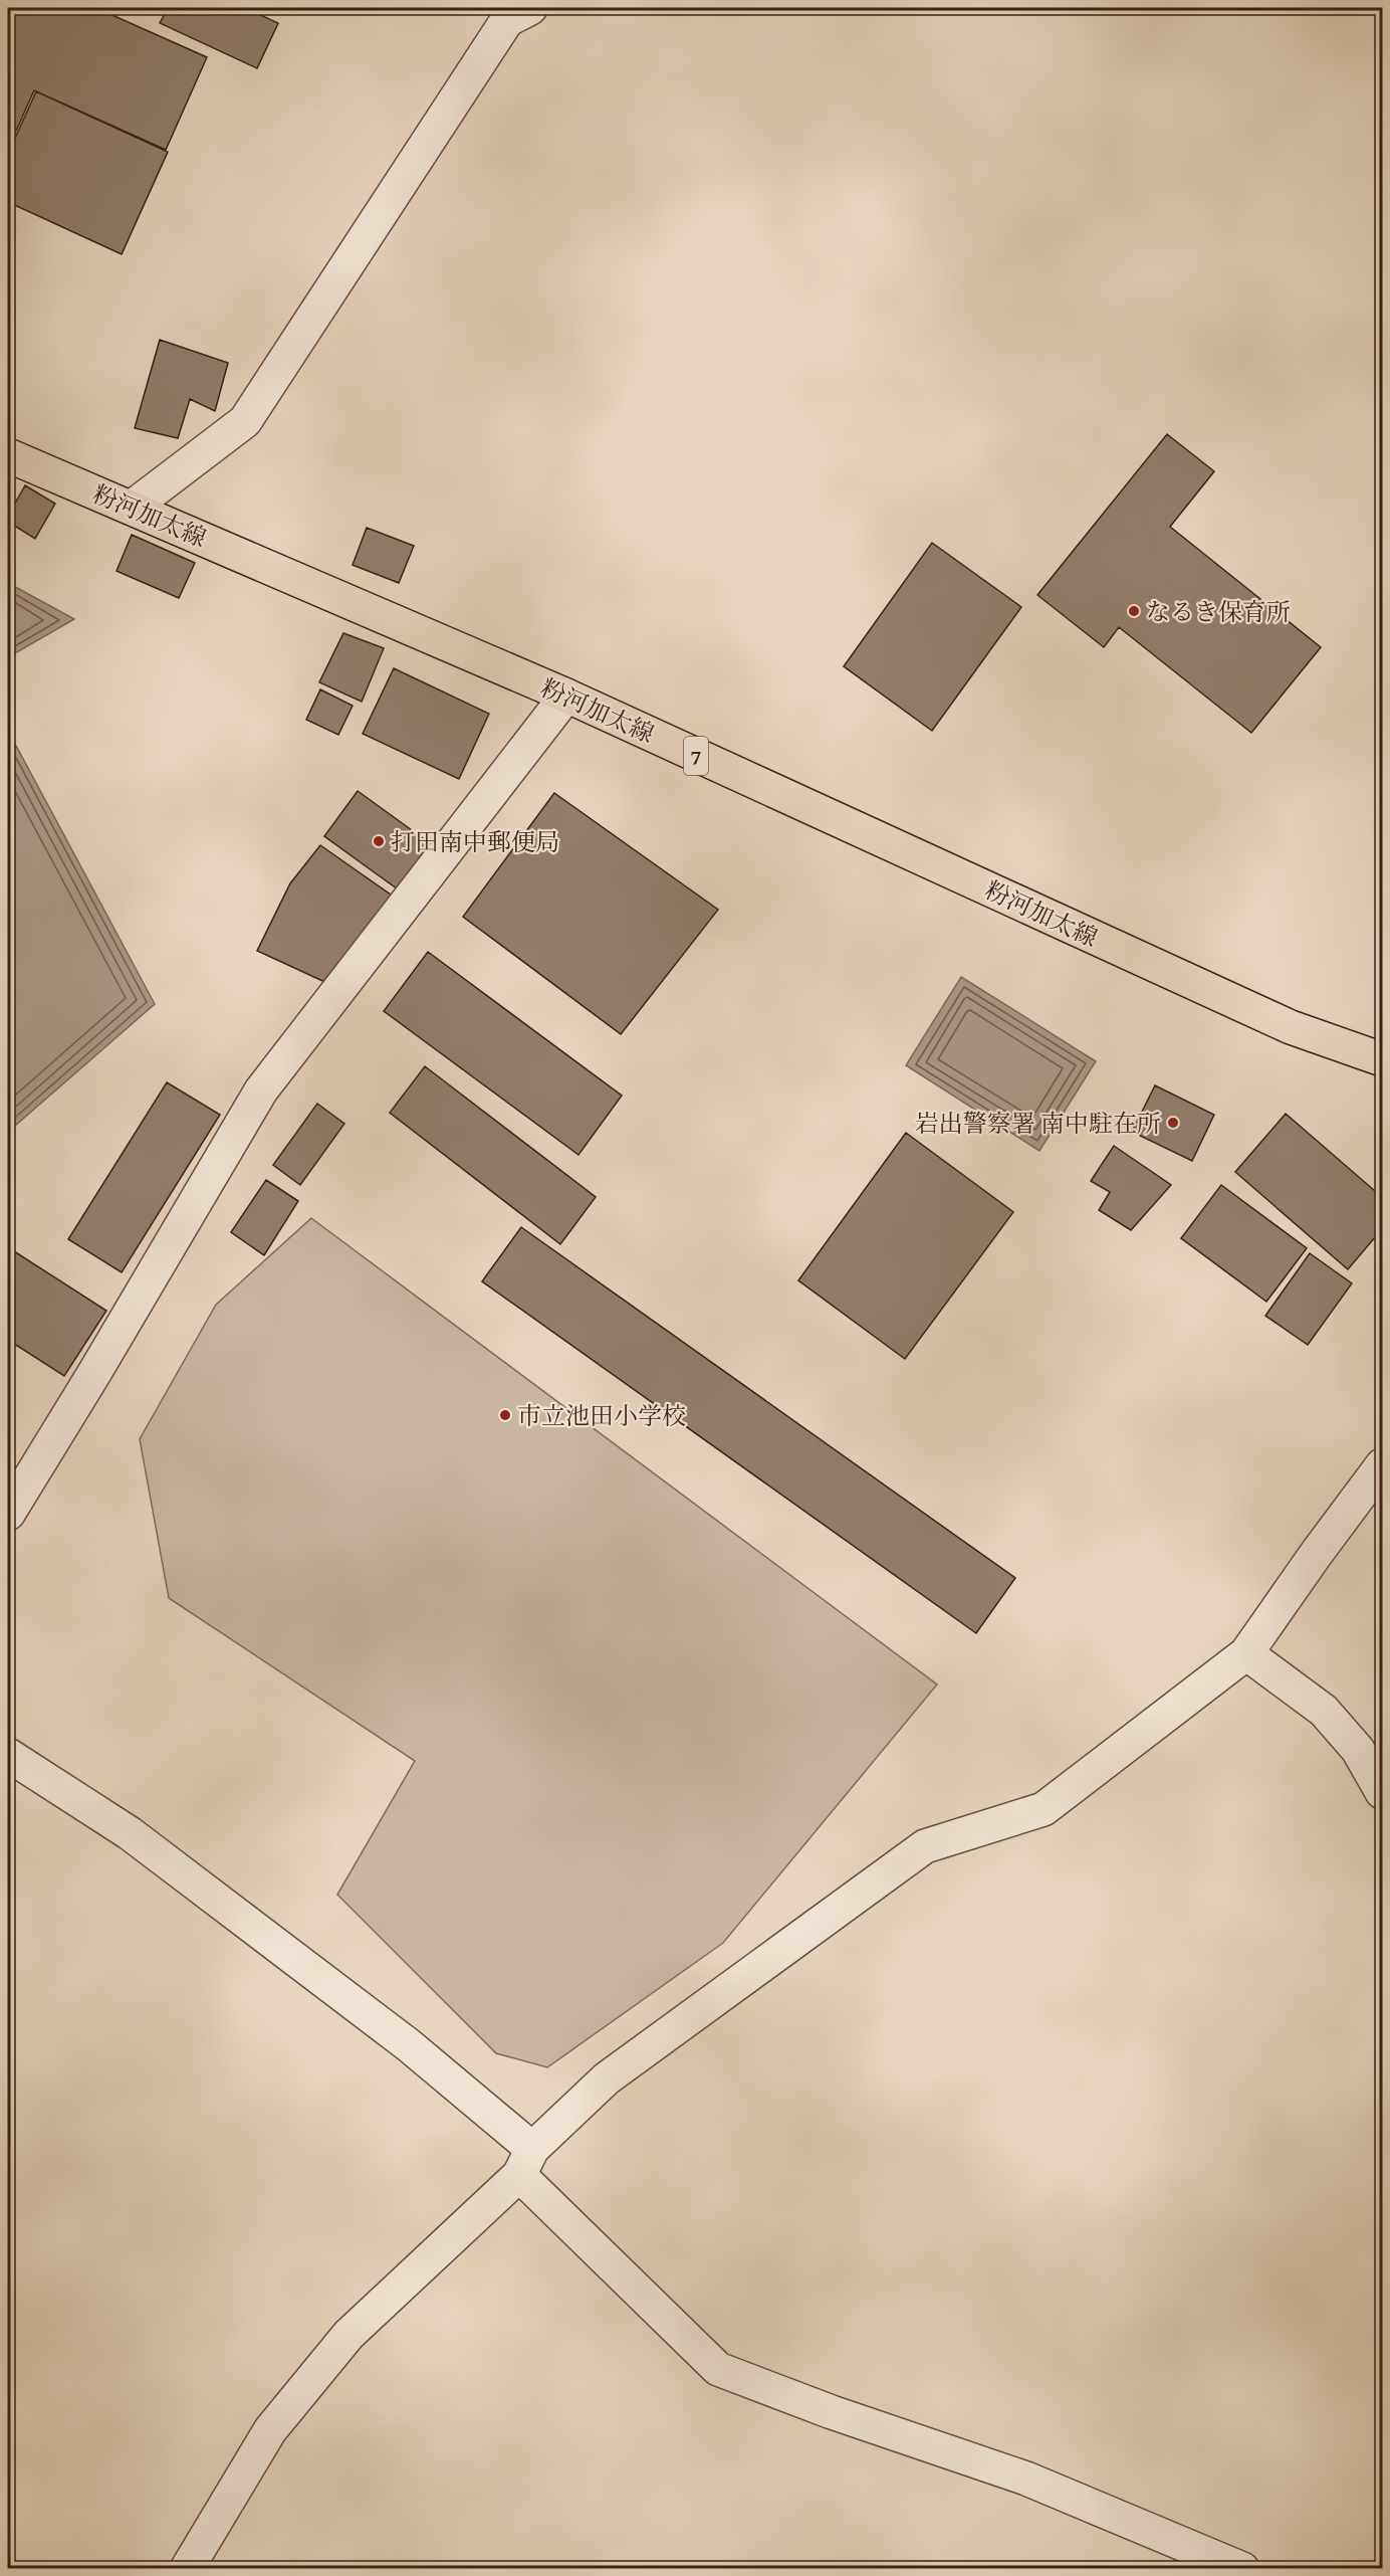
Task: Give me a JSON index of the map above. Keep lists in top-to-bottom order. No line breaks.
{"streets":{"main road":["粉河加太線","7"]},"places":["なるき保育所","打田南中郵便局","岩出警察署 南中駐在所","市立池田小学校"]}
